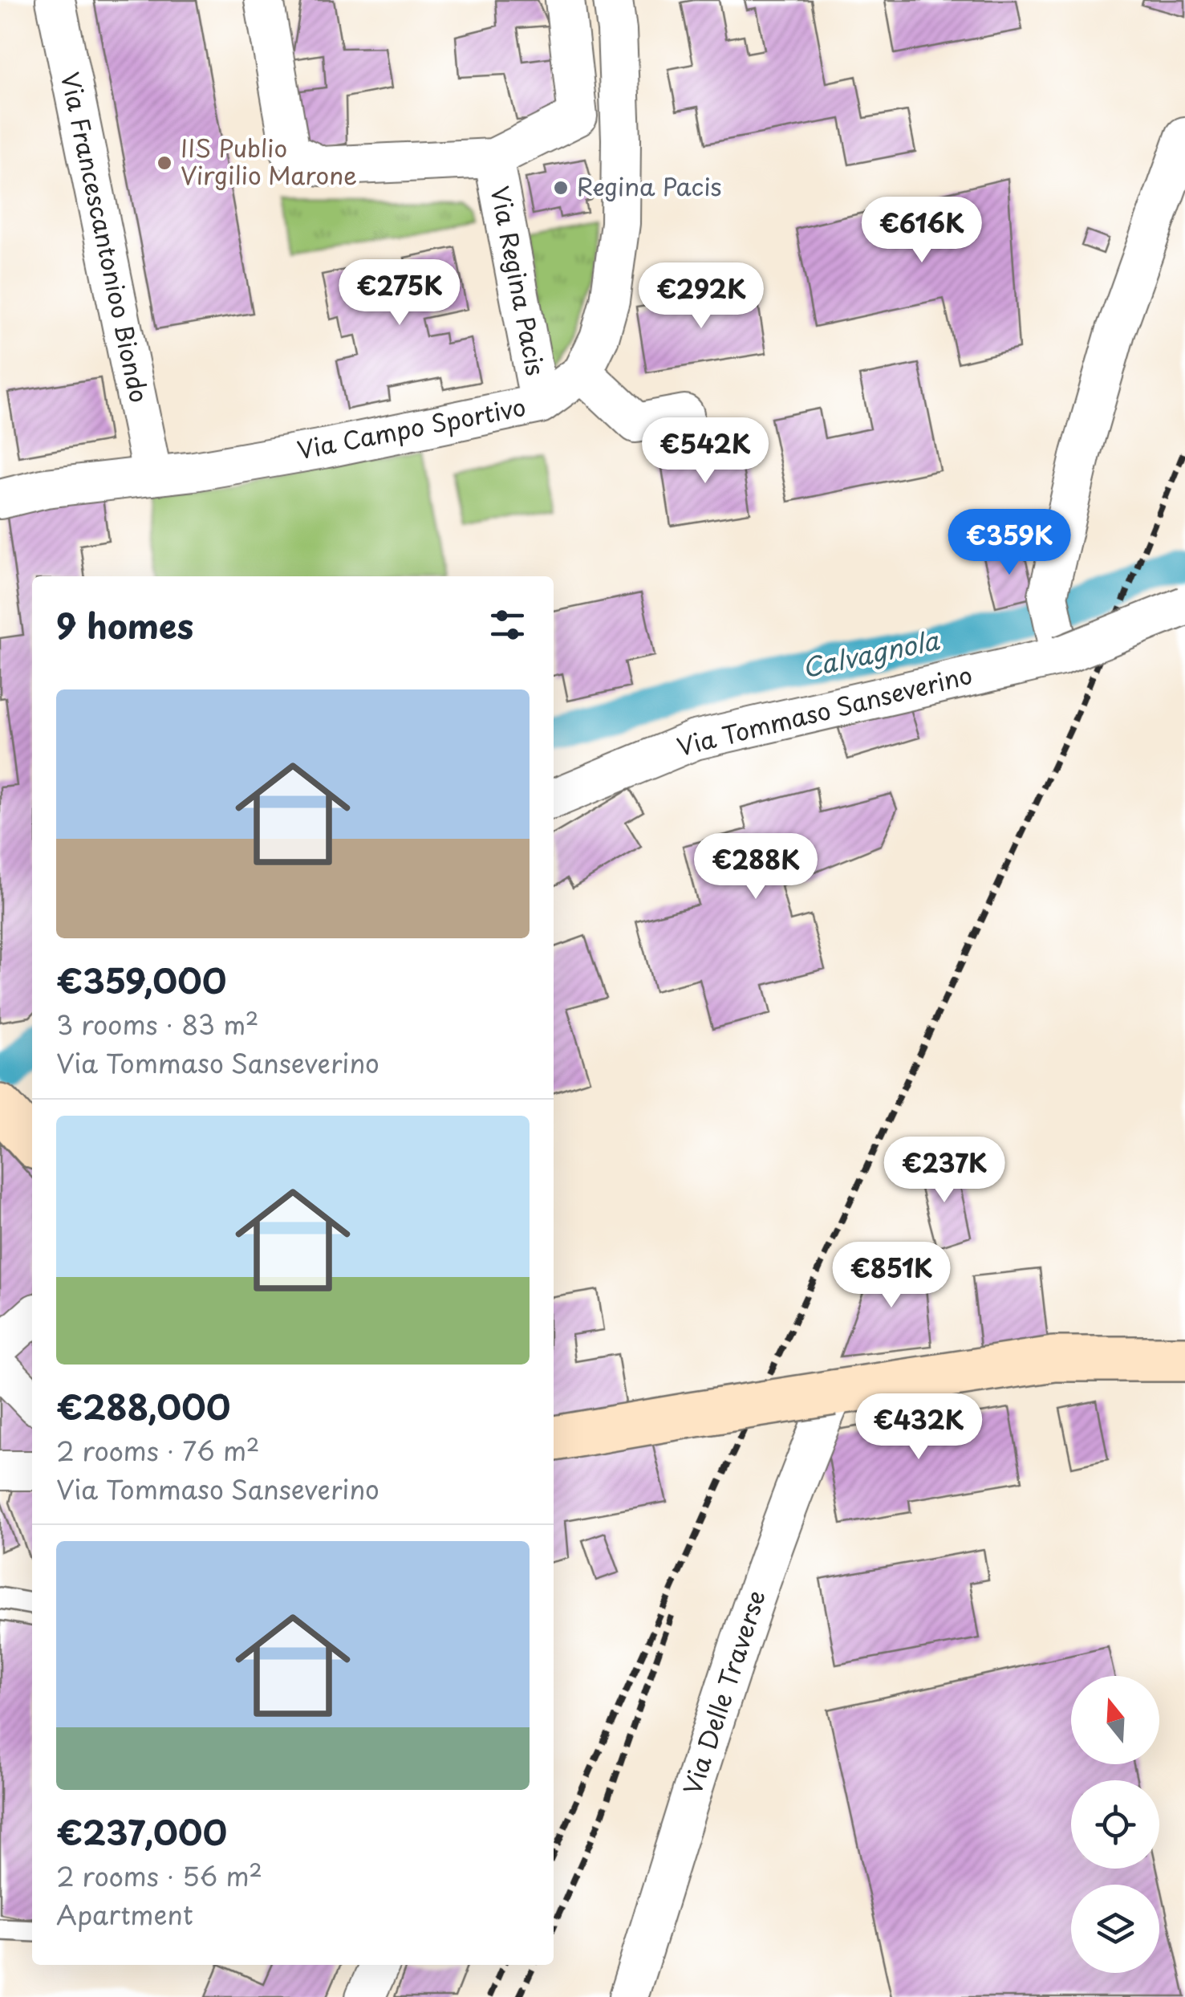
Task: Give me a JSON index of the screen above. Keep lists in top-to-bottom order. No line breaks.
{"streets":{"street":["Via Francescantonioo Biondo","Via Regina Pacis","Via Campo Sportivo","Via Tommaso Sanseverino","Via Delle Traverse"]},"crossings":[["Via Francescantonioo Biondo","Via Campo Sportivo"],["Via Regina Pacis","Via Campo Sportivo"]],"water":["Calvagnola"],"places":["IIS Publio Virgilio Marone","Regina Pacis"],"north":"top","page":{"price":["€616K","€275K","€292K","€542K","€359K","€288K","€237K","€851K","€432K"],"heading":"9 homes","list":[{"name":"€359,000","note":"3 rooms · 83 m² · Via Tommaso Sanseverino"},{"name":"€288,000","note":"2 rooms · 76 m² · Via Tommaso Sanseverino"},{"name":"€237,000","note":"2 rooms · 56 m² · Apartment"}]}}
